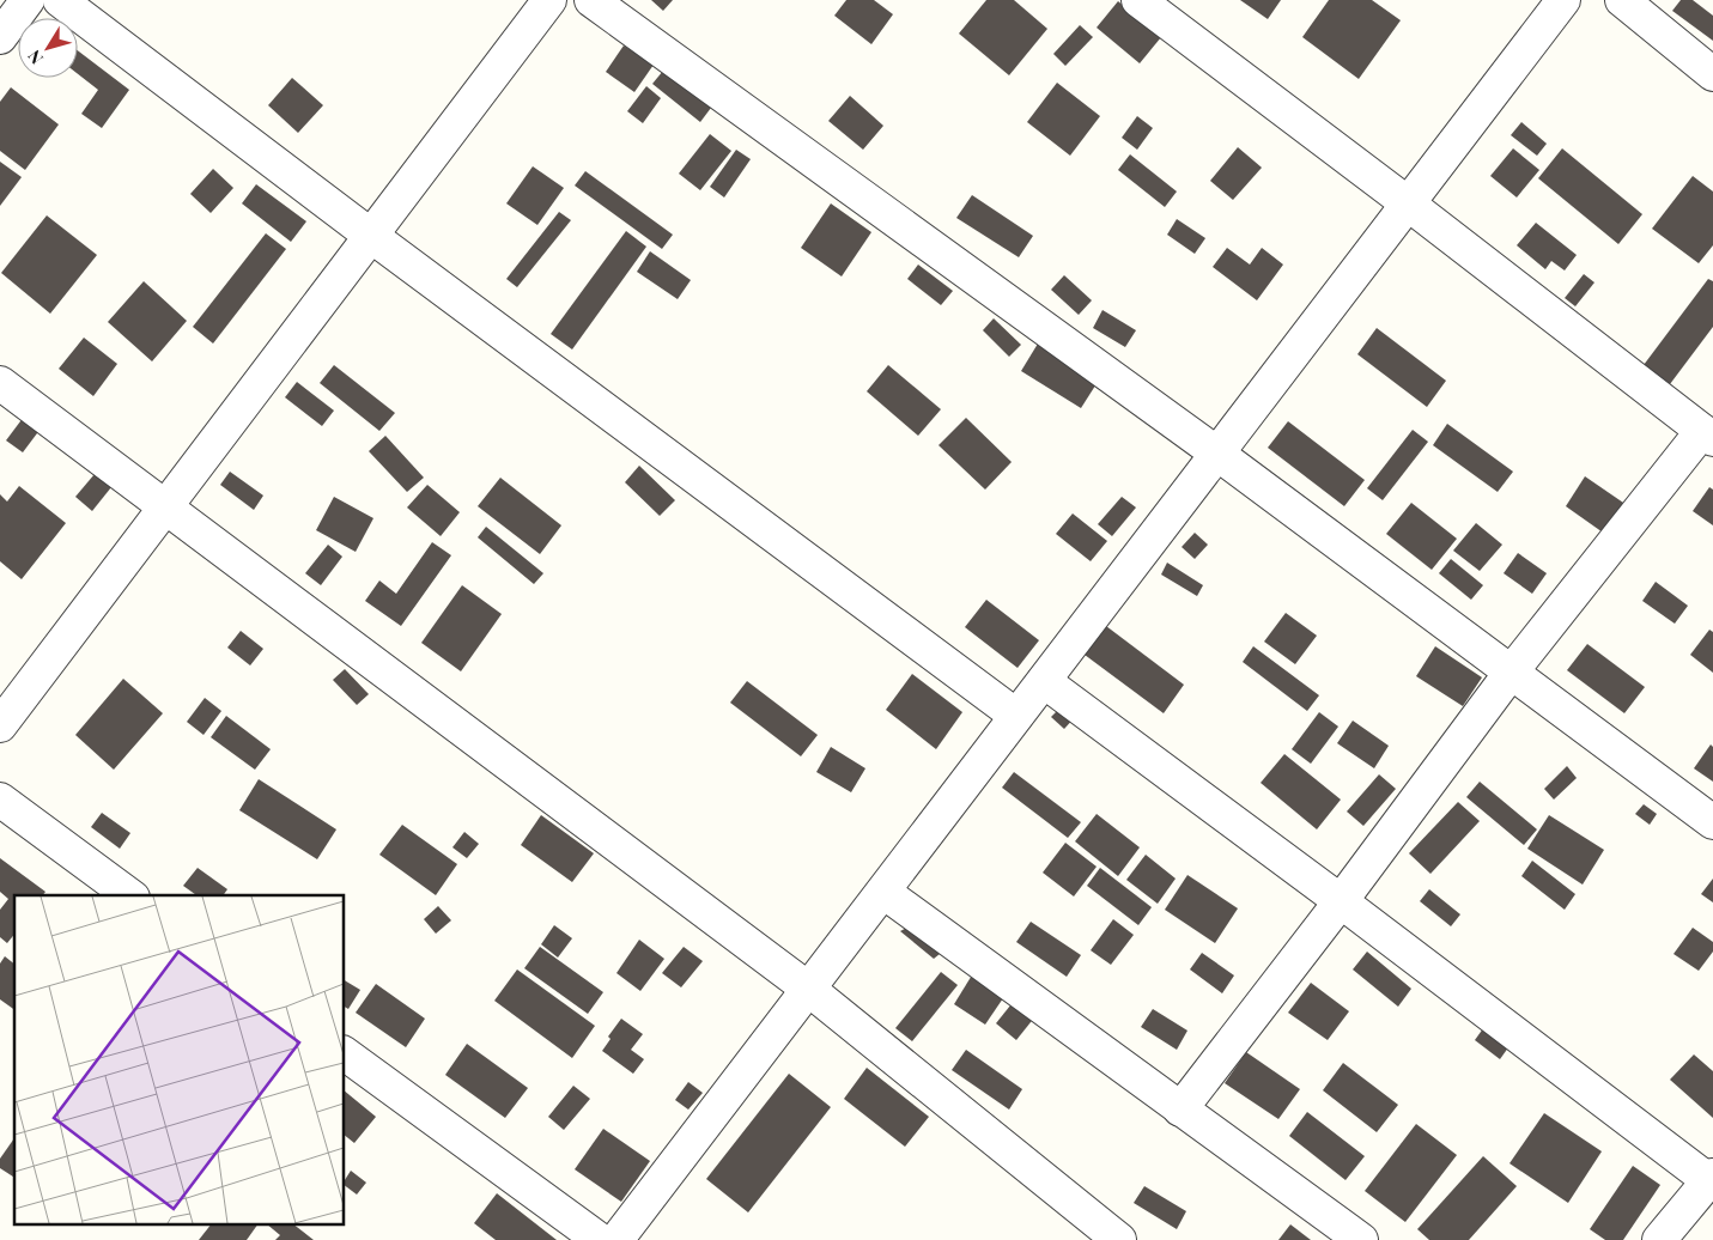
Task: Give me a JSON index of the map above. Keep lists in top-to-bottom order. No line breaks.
{"north":"bottom left"}
